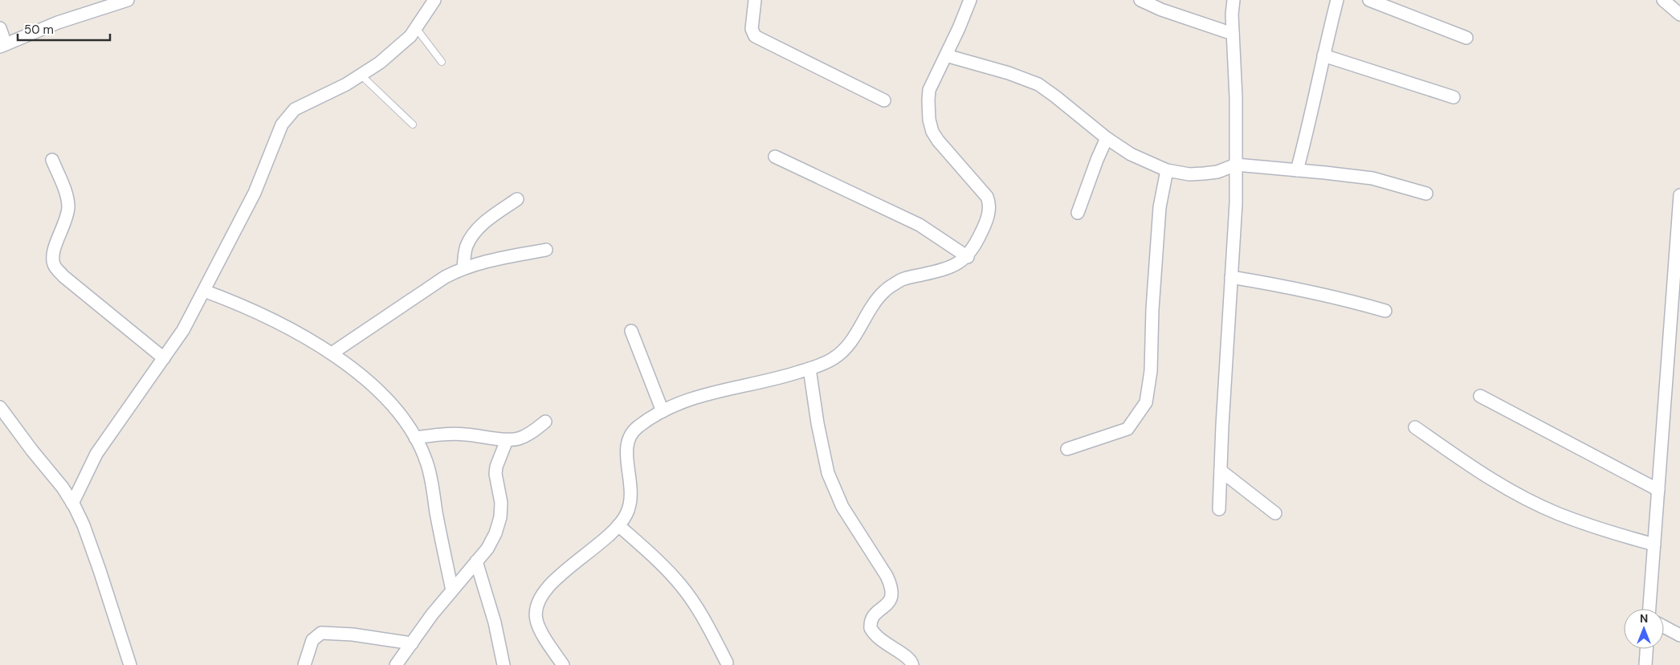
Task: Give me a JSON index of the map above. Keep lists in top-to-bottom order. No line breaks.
{"scale_bar":"50 m","north":"top"}
